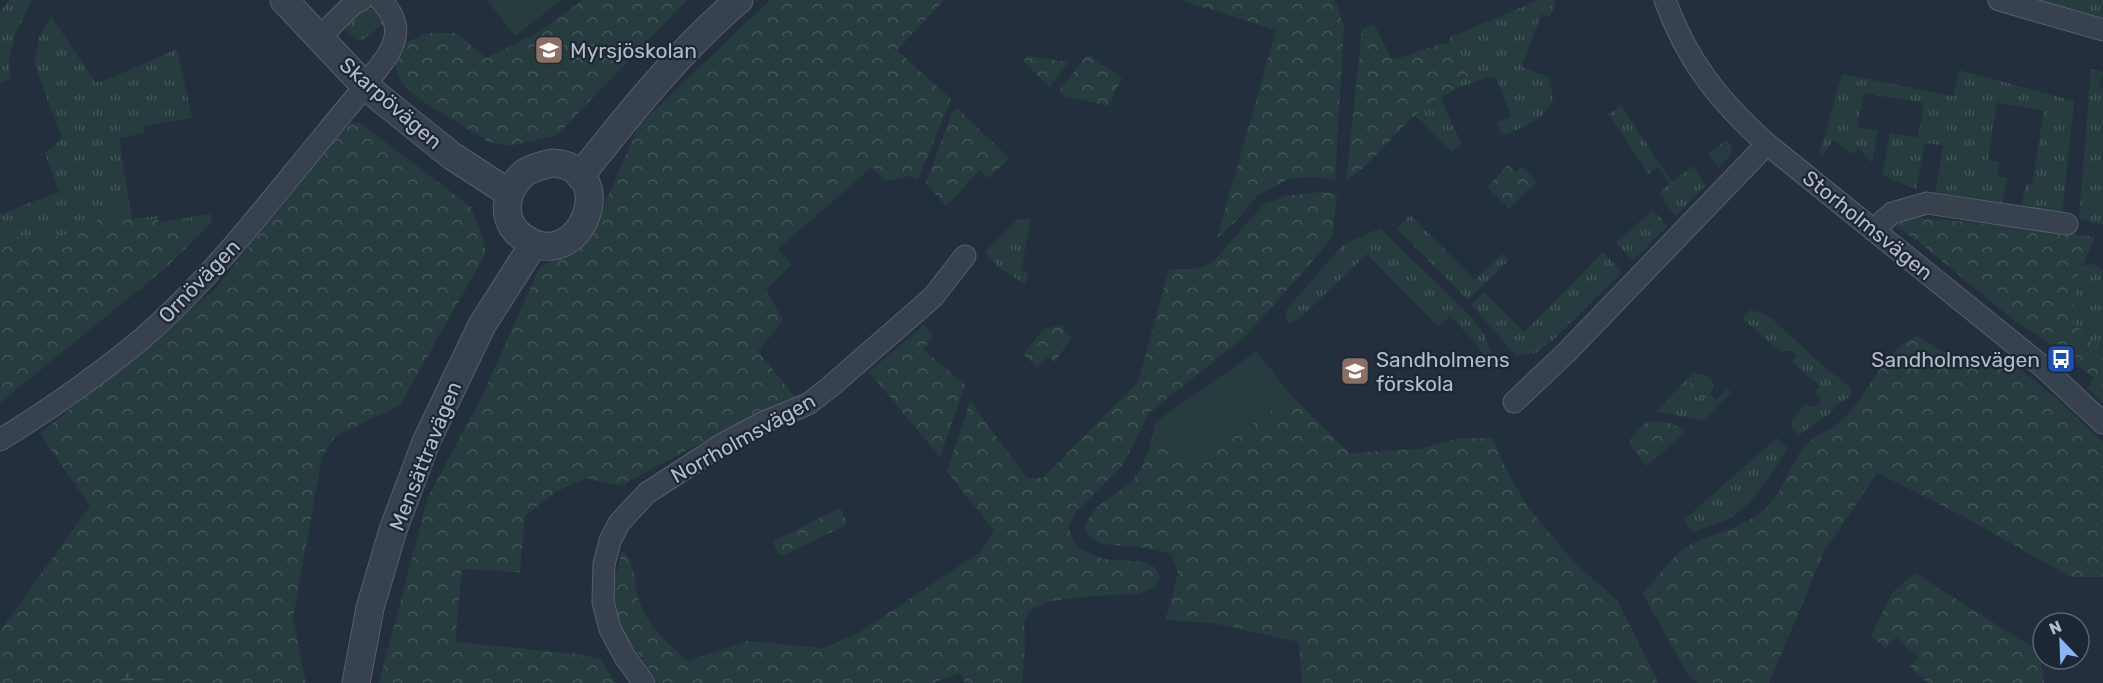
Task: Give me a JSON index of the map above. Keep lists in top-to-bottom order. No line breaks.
{"streets":{"street":["Skarpövägen","Storholmsvägen","Ornövägen","Norrholmsvägen","Mensättravägen"]},"crossings":[["Skarpövägen","Ornövägen"],["Skarpövägen","Mensättravägen"]],"places":{"school or university":["Myrsjöskolan","Sandholmens förskola"],"bus stop":["Sandholmsvägen"]},"north":"top left"}
